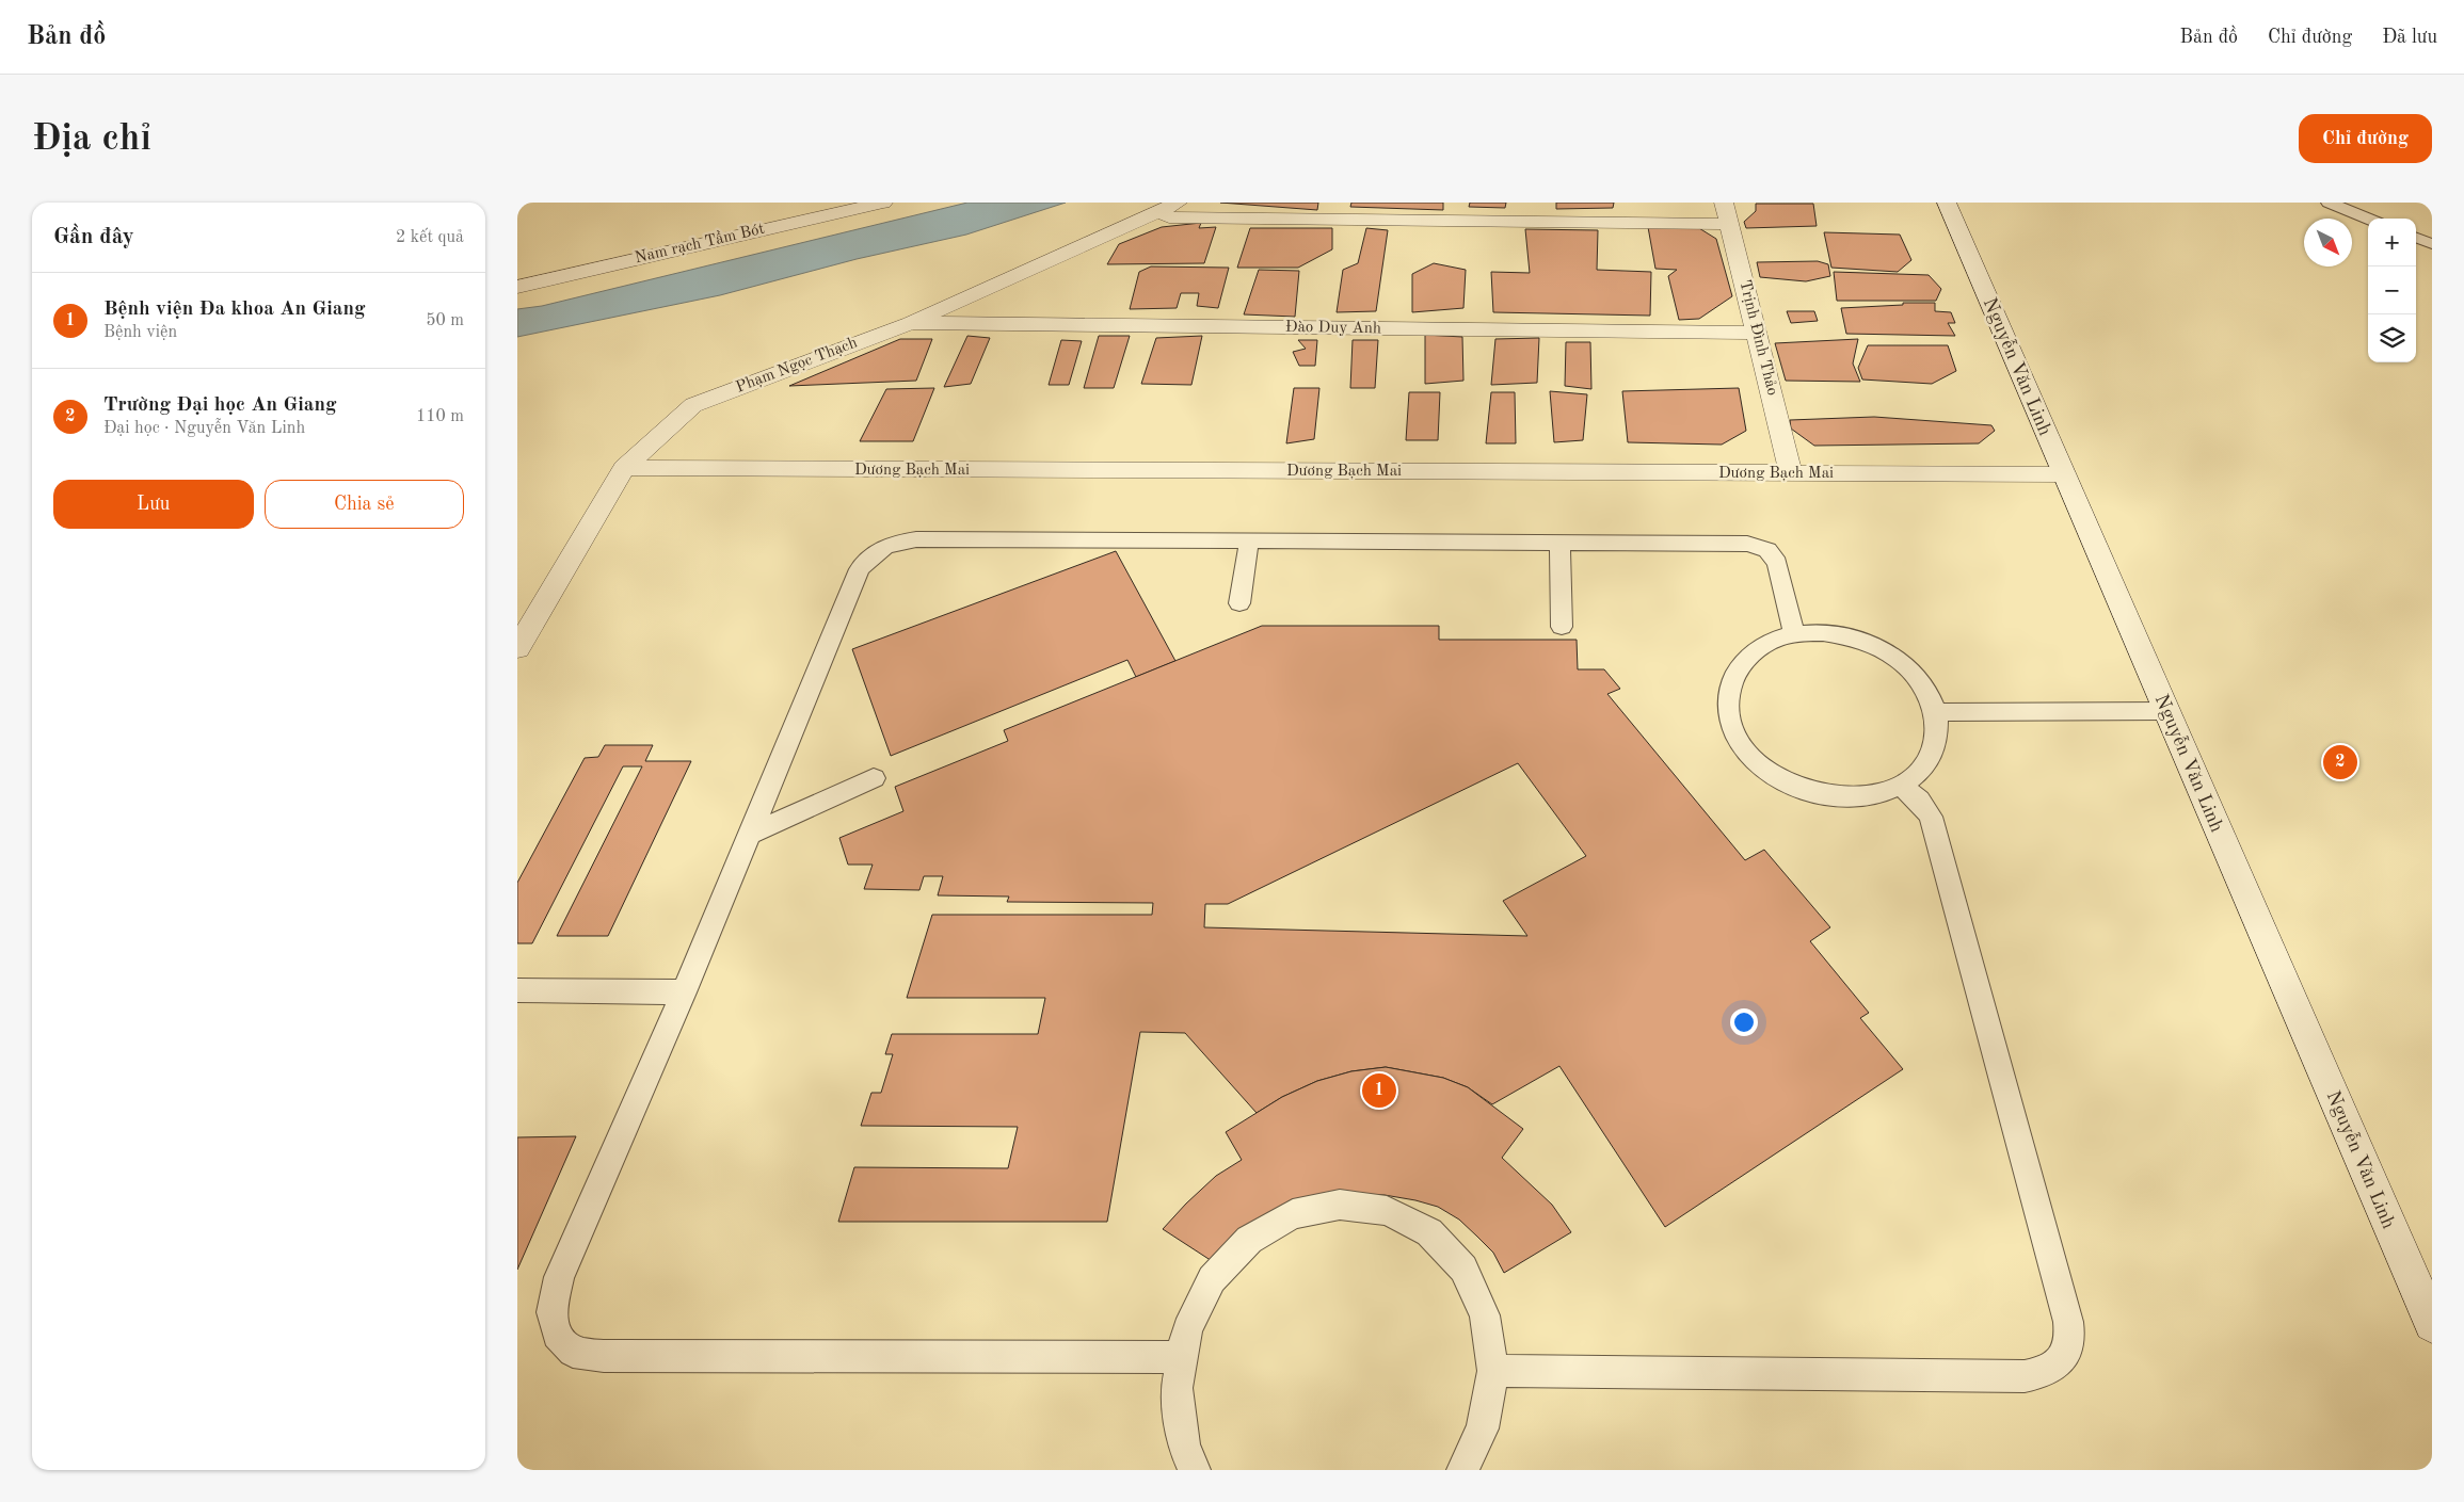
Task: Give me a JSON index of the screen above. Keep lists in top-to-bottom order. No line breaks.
{"streets":{"street":["Nam rạch Tầm Bót","Đào Duy Anh","Trịnh Đình Thảo","Phạm Ngọc Thạch","Nguyễn Văn Linh","Dương Bạch Mai"]},"crossings":[["Đào Duy Anh","Trịnh Đình Thảo"],["Đào Duy Anh","Phạm Ngọc Thạch"],["Trịnh Đình Thảo","Dương Bạch Mai"],["Phạm Ngọc Thạch","Dương Bạch Mai"],["Nguyễn Văn Linh","Dương Bạch Mai"]],"north":"bottom right","page":{"header":"Bản đồ","nav":["Bản đồ","Chỉ đường","Đã lưu"],"buttons":["Chỉ đường",["Lưu","Chia sẻ"]],"title":"Địa chỉ","heading":["Gần đây","2 kết quả"],"map_buttons":["+","−"],"list":[{"mark":"1","name":"Bệnh viện Đa khoa An Giang","note":"Bệnh viện","value":"50 m"},{"mark":"2","name":"Trường Đại học An Giang","note":"Đại học · Nguyễn Văn Linh","value":"110 m"}],"pins":["2","1"]}}
